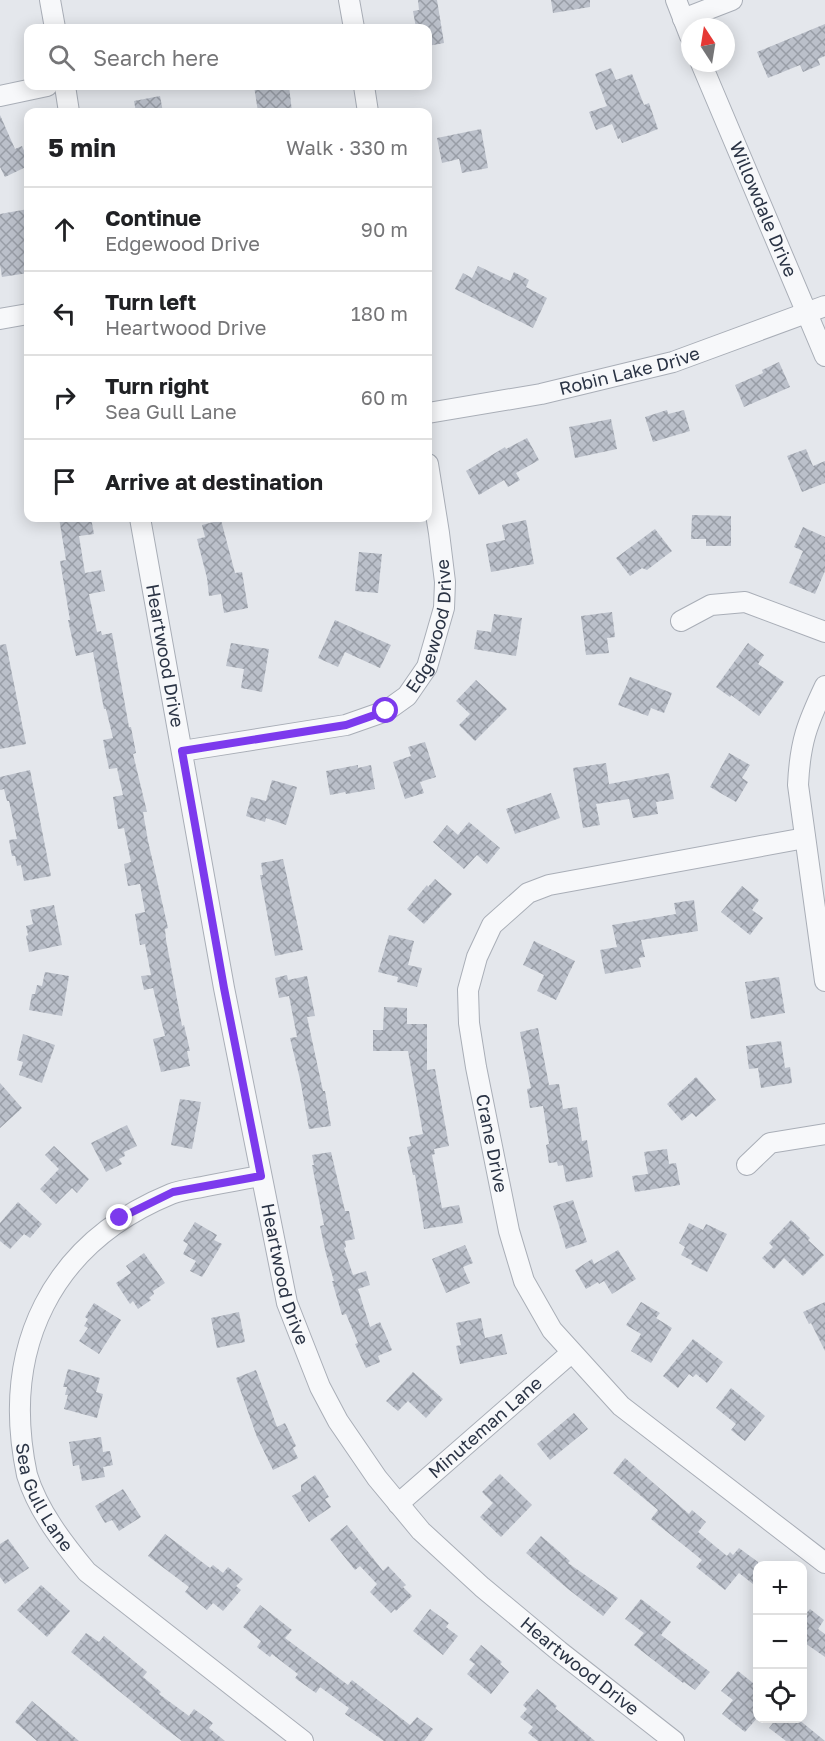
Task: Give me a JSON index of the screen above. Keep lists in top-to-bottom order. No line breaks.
{"streets":{"street":["Willowdale Drive","Robin Lake Drive","Edgewood Drive","Heartwood Drive","Crane Drive","Minuteman Lane","Sea Gull Lane"]},"crossings":[["Willowdale Drive","Robin Lake Drive"],["Edgewood Drive","Heartwood Drive"],["Heartwood Drive","Minuteman Lane"],["Heartwood Drive","Sea Gull Lane"],["Crane Drive","Minuteman Lane"]],"north":"top","page":{"search":"Search here","heading":["5 min","Walk · 330 m"],"list":[["Continue","Edgewood Drive","90 m"],["Turn left","Heartwood Drive","180 m"],["Turn right","Sea Gull Lane","60 m"],"Arrive at destination"],"map_buttons":["+","−"]}}
